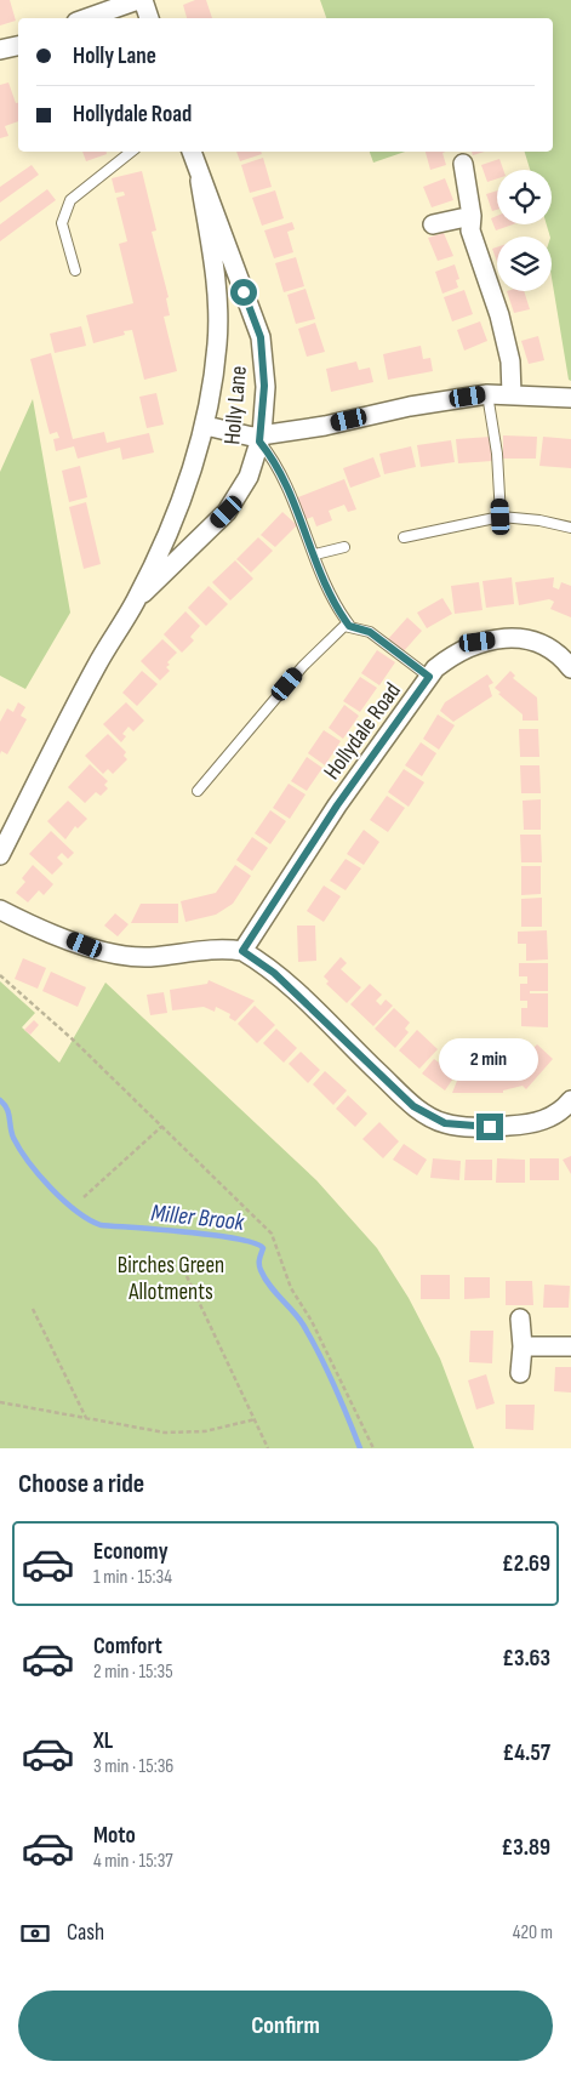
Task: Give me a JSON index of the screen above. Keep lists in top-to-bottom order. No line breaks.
{"streets":{"street":["Holly Lane","Hollydale Road"]},"water":["Miller Brook"],"parks":["Birches Green Allotments"],"page":{"banner":["Holly Lane","Hollydale Road"],"bubble":"2 min","heading":"Choose a ride","list":[{"name":"Economy","note":"1 min · 15:34","value":"£2.69"},{"name":"Comfort","note":"2 min · 15:35","value":"£3.63"},{"name":"XL","note":"3 min · 15:36","value":"£4.57"},{"name":"Moto","note":"4 min · 15:37","value":"£3.89"}],"pay":["Cash","420 m"],"buttons":"Confirm"}}
